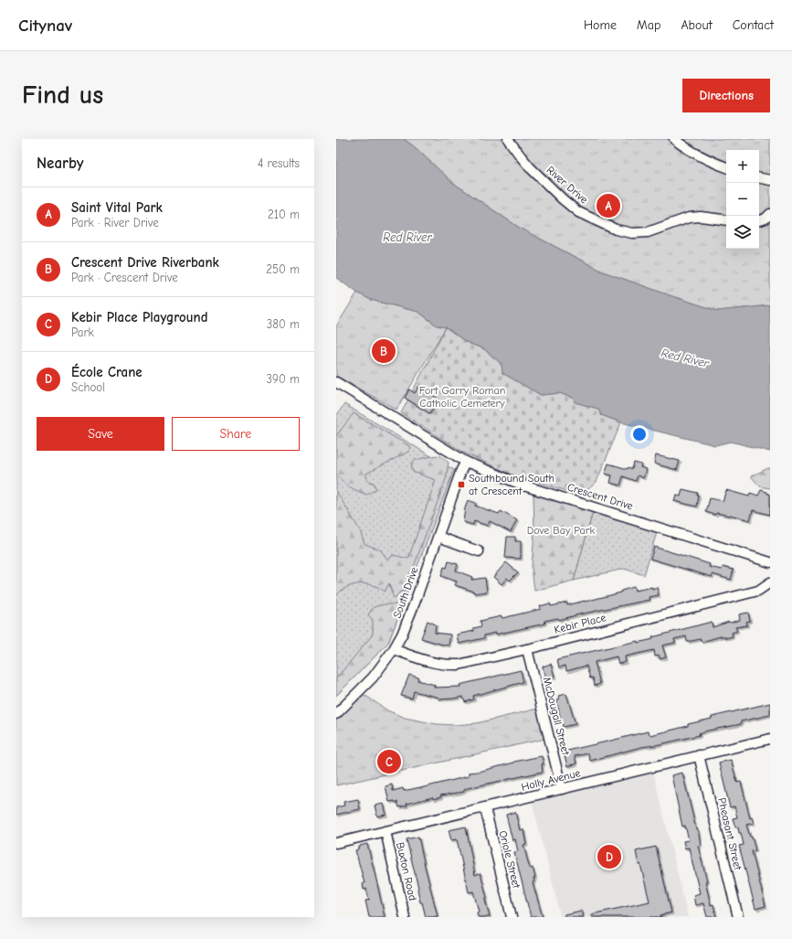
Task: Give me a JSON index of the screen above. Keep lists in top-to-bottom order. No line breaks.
{"streets":{"street":["River Drive","Crescent Drive","South Drive","Kebir Place","McDougall Street","Holly Avenue","Pheasant Street","Oriole Street","Buxton Road"]},"crossings":[["Crescent Drive","South Drive"],["South Drive","Kebir Place"],["Kebir Place","McDougall Street"],["McDougall Street","Holly Avenue"],["Holly Avenue","Pheasant Street"],["Holly Avenue","Oriole Street"],["Holly Avenue","Buxton Road"]],"water":["Red River"],"parks":["Fort Garry Roman Catholic Cemetery","Dove Bay Park"],"places":{"transit":["Southbound South at Crescent"]},"page":{"header":"Citynav","nav":["Home","Map","About","Contact"],"buttons":["Directions",["Save","Share"]],"title":"Find us","heading":["Nearby","4 results"],"map_buttons":["+","−"],"list":[{"mark":"A","name":"Saint Vital Park","note":"Park · River Drive","value":"210 m"},{"mark":"B","name":"Crescent Drive Riverbank","note":"Park · Crescent Drive","value":"250 m"},{"mark":"C","name":"Kebir Place Playground","note":"Park","value":"380 m"},{"mark":"D","name":"École Crane","note":"School","value":"390 m"}],"pins":["A","B","C","D"]}}
